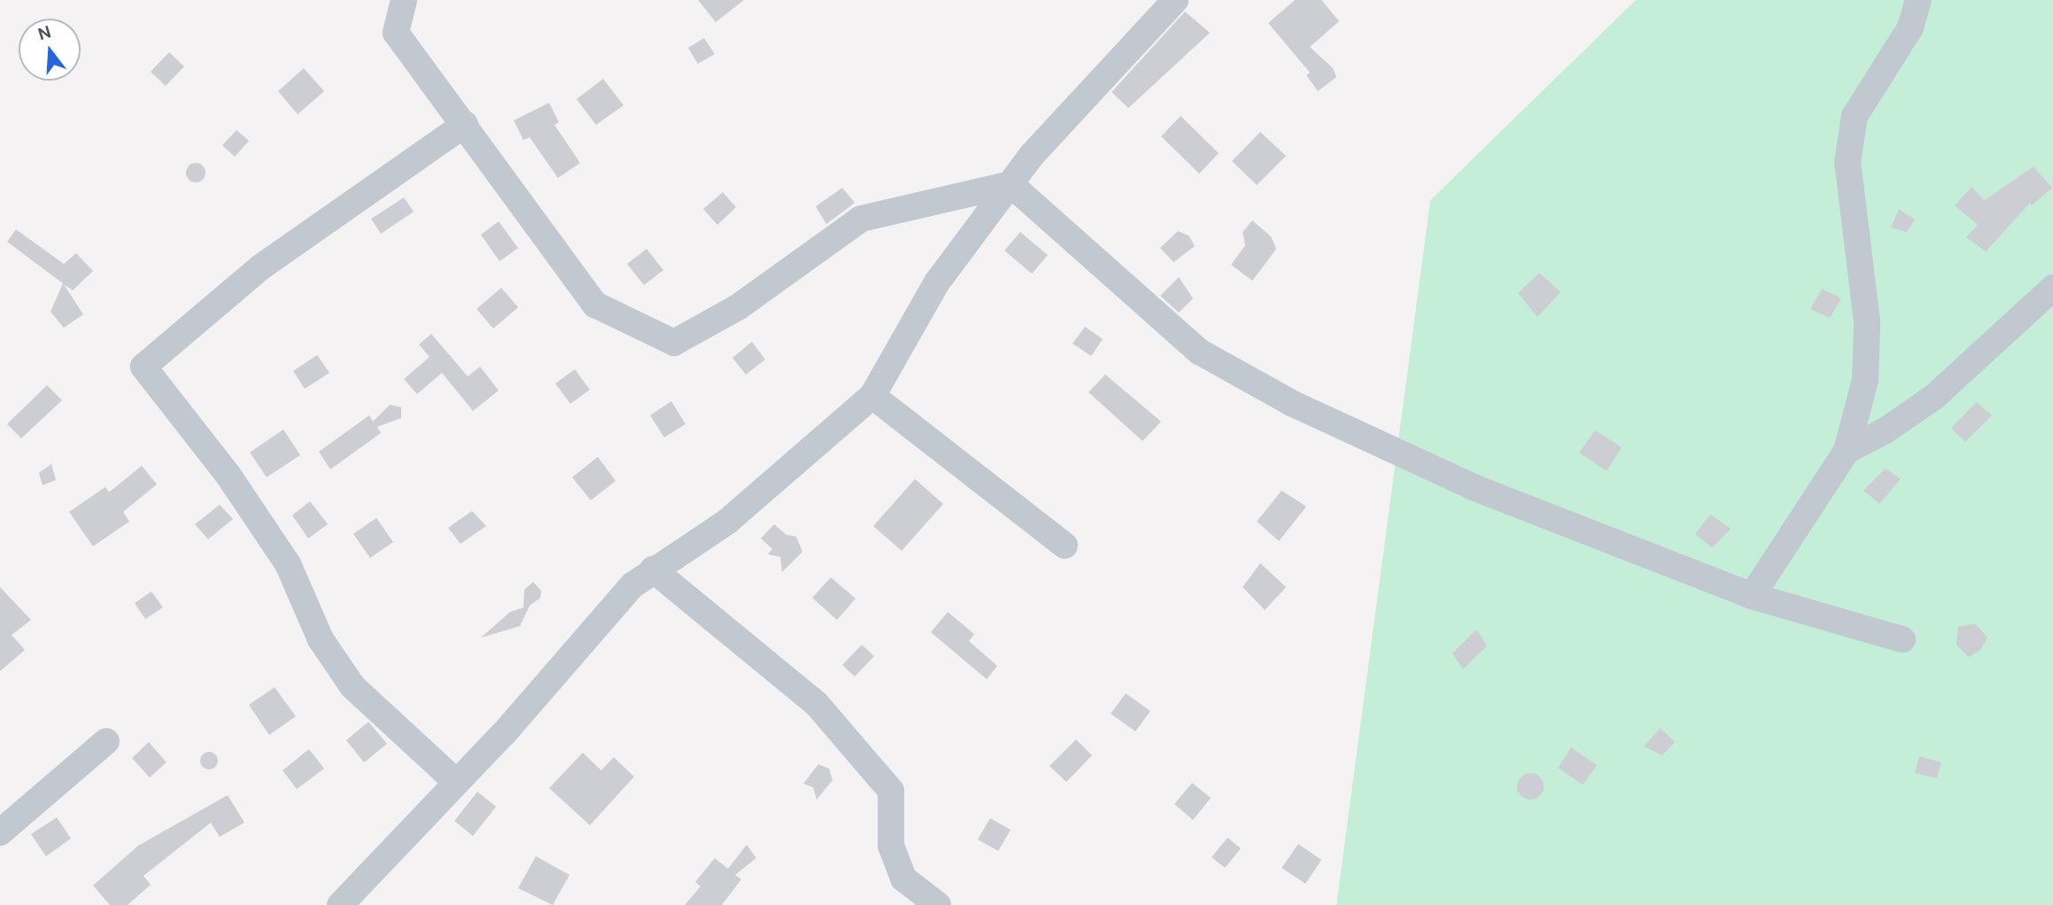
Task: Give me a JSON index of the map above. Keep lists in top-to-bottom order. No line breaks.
{"north":"top"}
